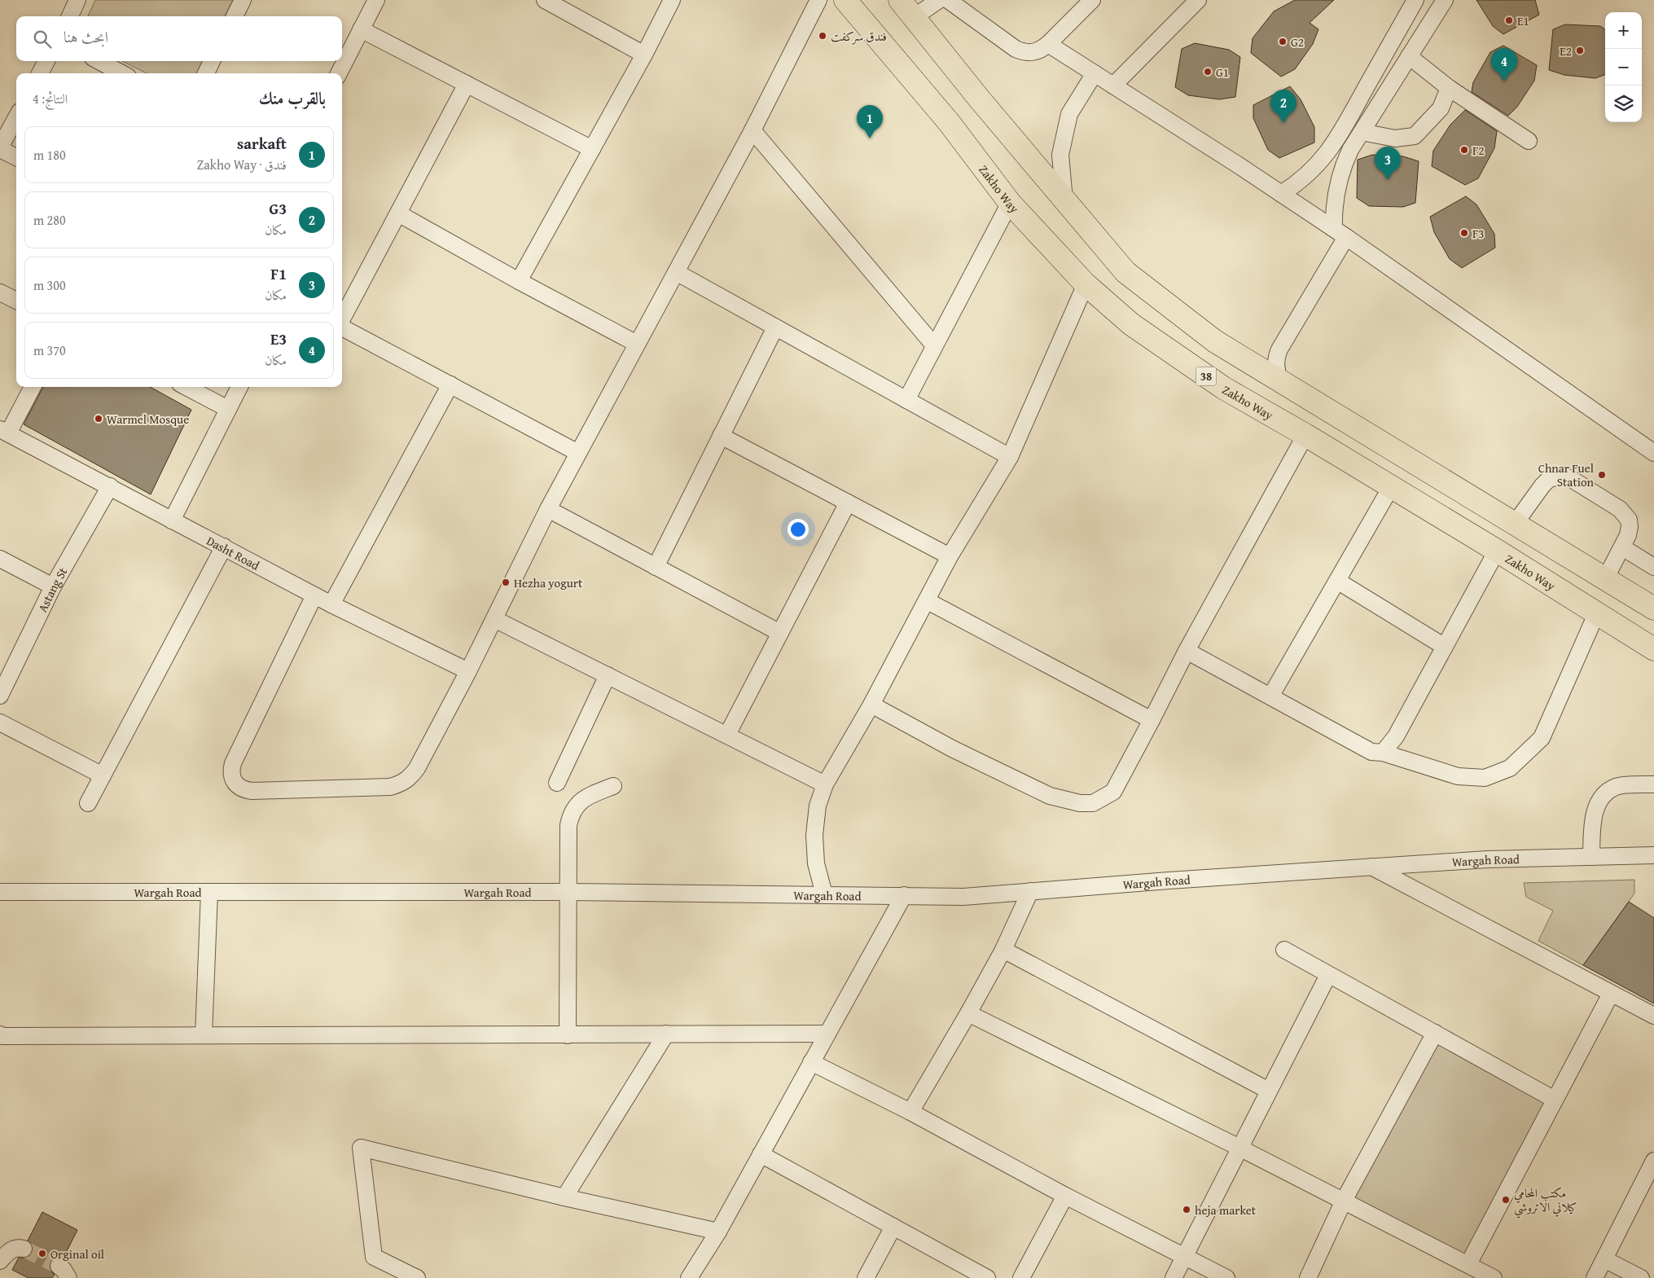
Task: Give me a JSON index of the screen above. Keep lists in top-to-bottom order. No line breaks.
{"streets":{"highway":["Zakho Way","38"],"street":["Dasht Road","Astang St","Wargah Road"]},"crossings":[["Dasht Road","Astang St"]],"places":["E1","فندق سركفت","G2","E2","G1","F2","F3","Warmel Mosque","Chnar Fuel Station","Hezha yogurt","مكتب المحامي كيلاني الاتروشي","heja market","Orginal oil"],"page":{"map_buttons":["+","−"],"search":"ابحث هنا","pins":["4","2","1","3"],"heading":["بالقرب منك","النتائج: 4"],"list":[{"mark":"1","name":"sarkaft","note":"فندق · Zakho Way","value":"180 m"},{"mark":"2","name":"G3","note":"مكان","value":"280 m"},{"mark":"3","name":"F1","note":"مكان","value":"300 m"},{"mark":"4","name":"E3","note":"مكان","value":"370 m"}]}}
